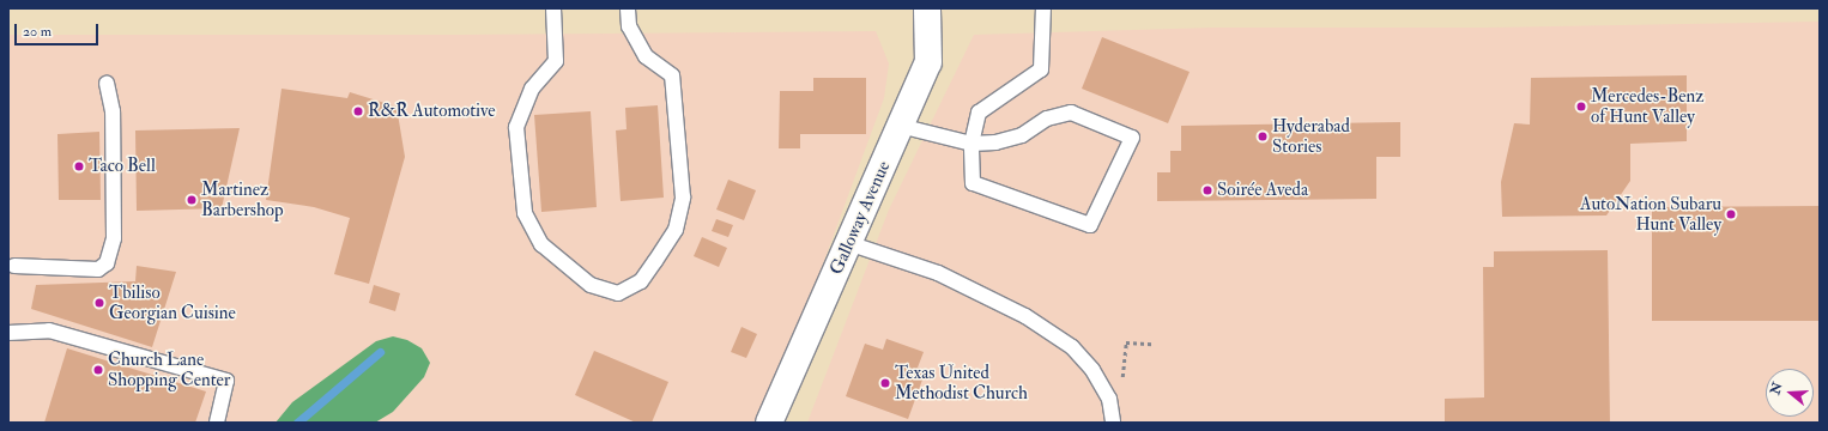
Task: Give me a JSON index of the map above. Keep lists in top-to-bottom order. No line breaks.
{"streets":{"street":["Galloway Avenue"]},"places":["Mercedes-Benz of Hunt Valley","R&R Automotive","Hyderabad Stories","Taco Bell","Soirée Aveda","Martinez Barbershop","AutoNation Subaru Hunt Valley","Tbiliso Georgian Cuisine","Church Lane Shopping Center","Texas United Methodist Church"],"scale_bar":"20 m","north":"left"}
